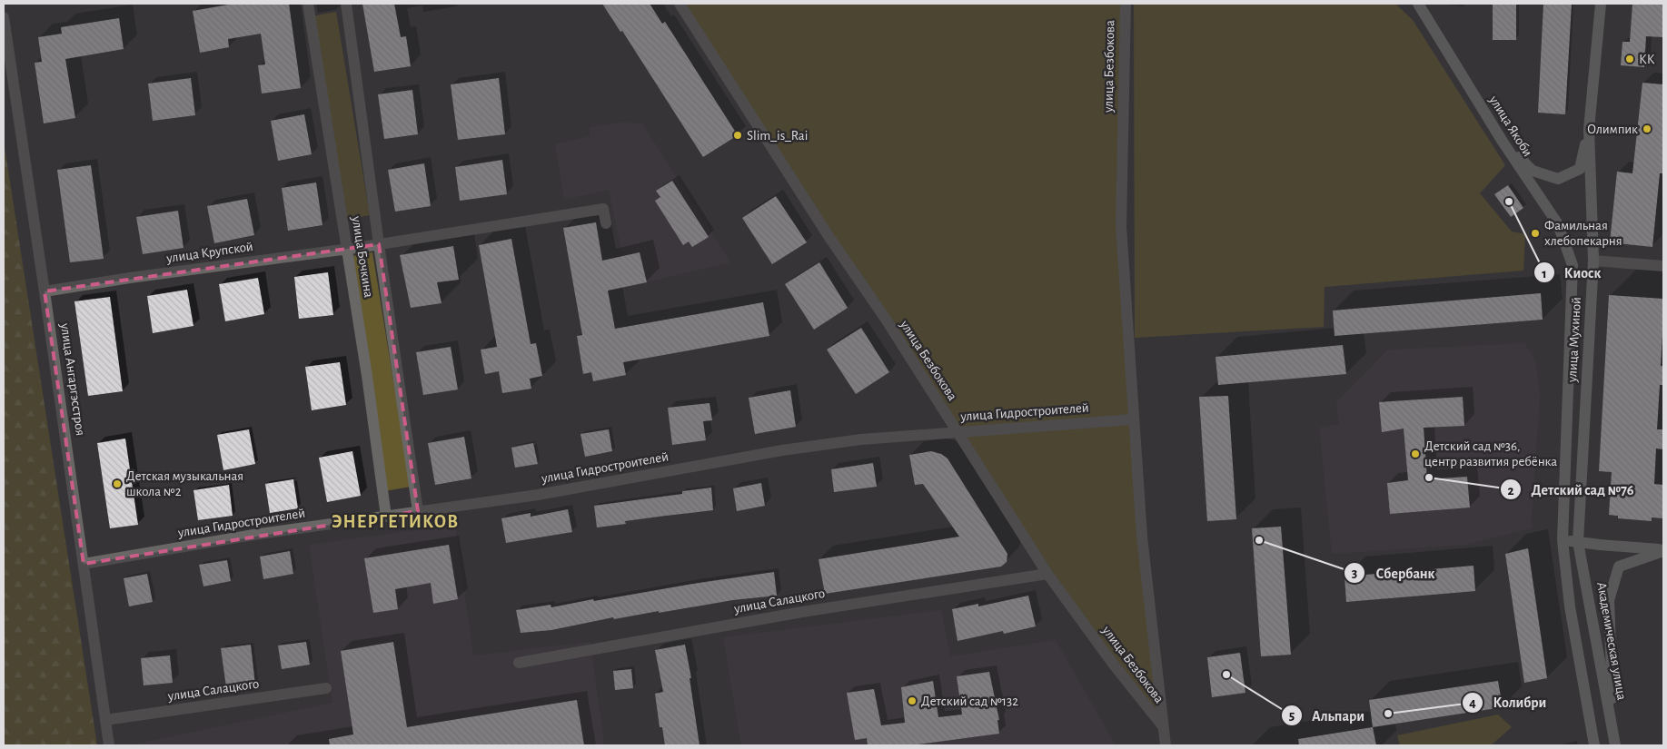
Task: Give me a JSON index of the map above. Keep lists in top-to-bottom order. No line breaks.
{"streets":{"main road":["улица Якоби","улица Мухиной","Академическая улица"],"street":["улица Безбокова","улица Крупской","улица Бочкина","улица Ангаргэсстроя","улица Гидростроителей","улица Салацкого"]},"crossings":[["улица Безбокова","улица Гидростроителей"],["улица Безбокова","улица Салацкого"],["улица Якоби","улица Мухиной"],["улица Крупской","улица Бочкина"],["улица Крупской","улица Ангаргэсстроя"],["улица Бочкина","улица Гидростроителей"],["улица Мухиной","Академическая улица"],["улица Ангаргэсстроя","улица Гидростроителей"],["улица Ангаргэсстроя","улица Салацкого"]],"districts":["ЭНЕРГЕТИКОВ"],"places":["КК","Олимпик","Slim_is_Rai","Киоск","Фамильная хлебопекарня","Детский сад №36, центр развития ребёнка","Детский сад №76","Детская музыкальная школа №2","Сбербанк","Альпари","Детский сад №132","Колибри"]}
